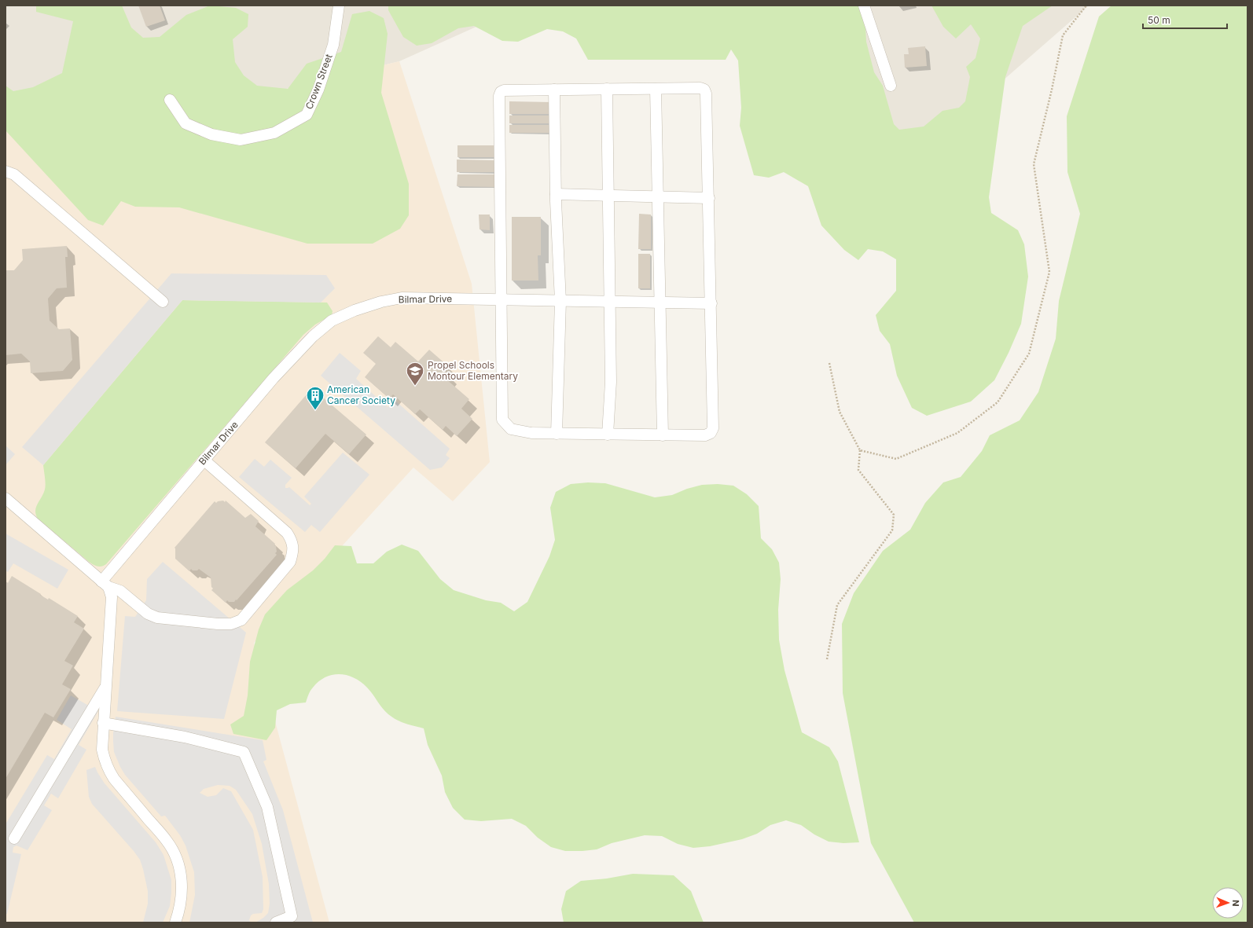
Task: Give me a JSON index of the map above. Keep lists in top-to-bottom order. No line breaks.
{"streets":{"street":["Crown Street","Bilmar Drive"]},"places":{"school or university":["Propel Schools Montour Elementary"],"building":["American Cancer Society"]},"scale_bar":"50 m","north":"right"}
